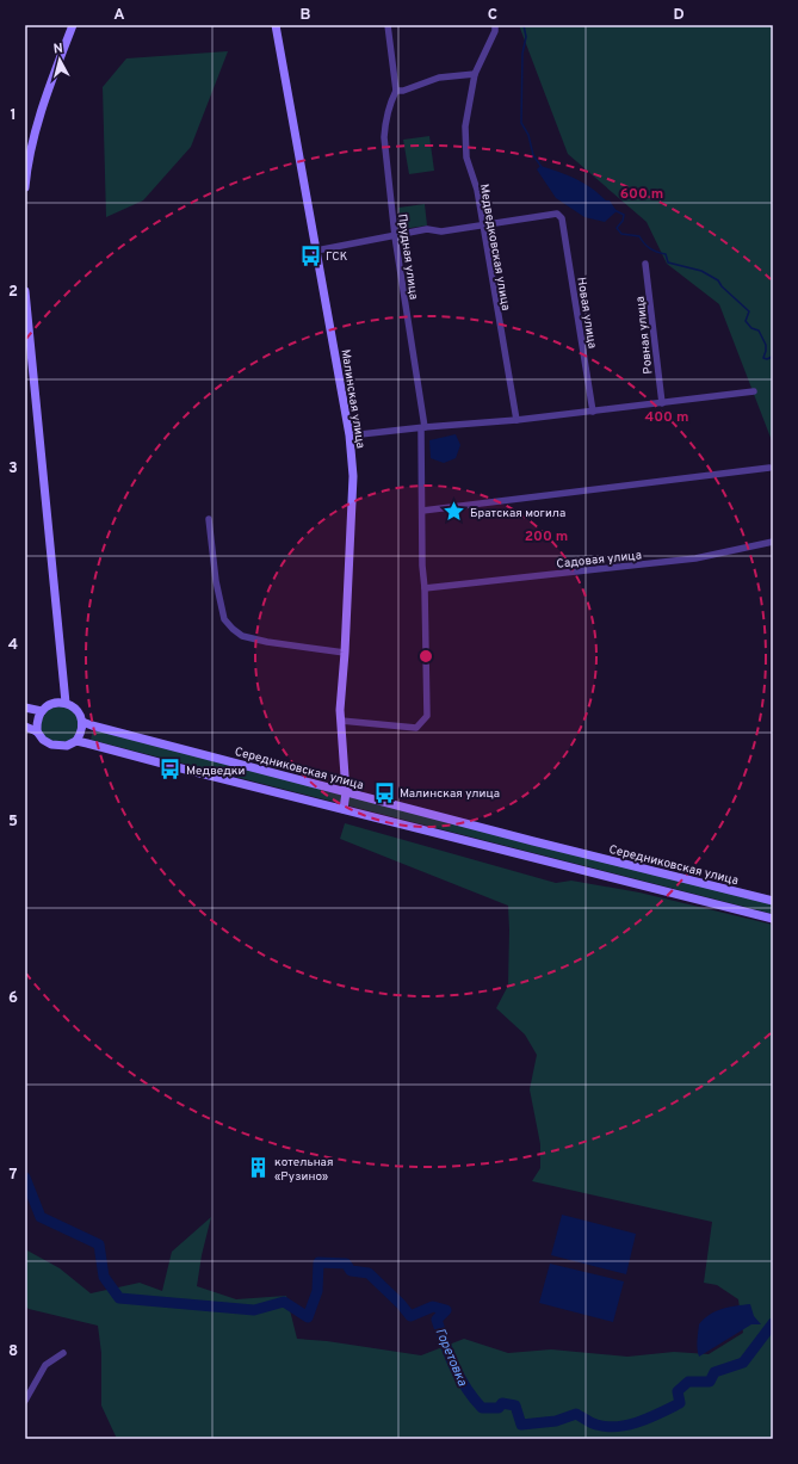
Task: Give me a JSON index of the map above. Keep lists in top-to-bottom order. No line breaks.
{"streets":{"street":["Медведковская улица","Прудная улица","Новая улица","Ровная улица","Малинская улица","Садовая улица","Середниковская улица"]},"crossings":[["Медведковская улица","Новая улица"],["Прудная улица","Малинская улица"],["Прудная улица","Садовая улица"],["Малинская улица","Середниковская улица"]],"water":["Горетовка"],"places":{"bus stop":["ГСК","Медведки","Малинская улица"],"place":["Братская могила"],"building":["котельная «Рузино»"]},"north":"top","grid":{"columns":["A","B","C","D"],"rows":["1","2","3","4","5","6","7","8"]},"rings":["600 m","400 m","200 m"]}
